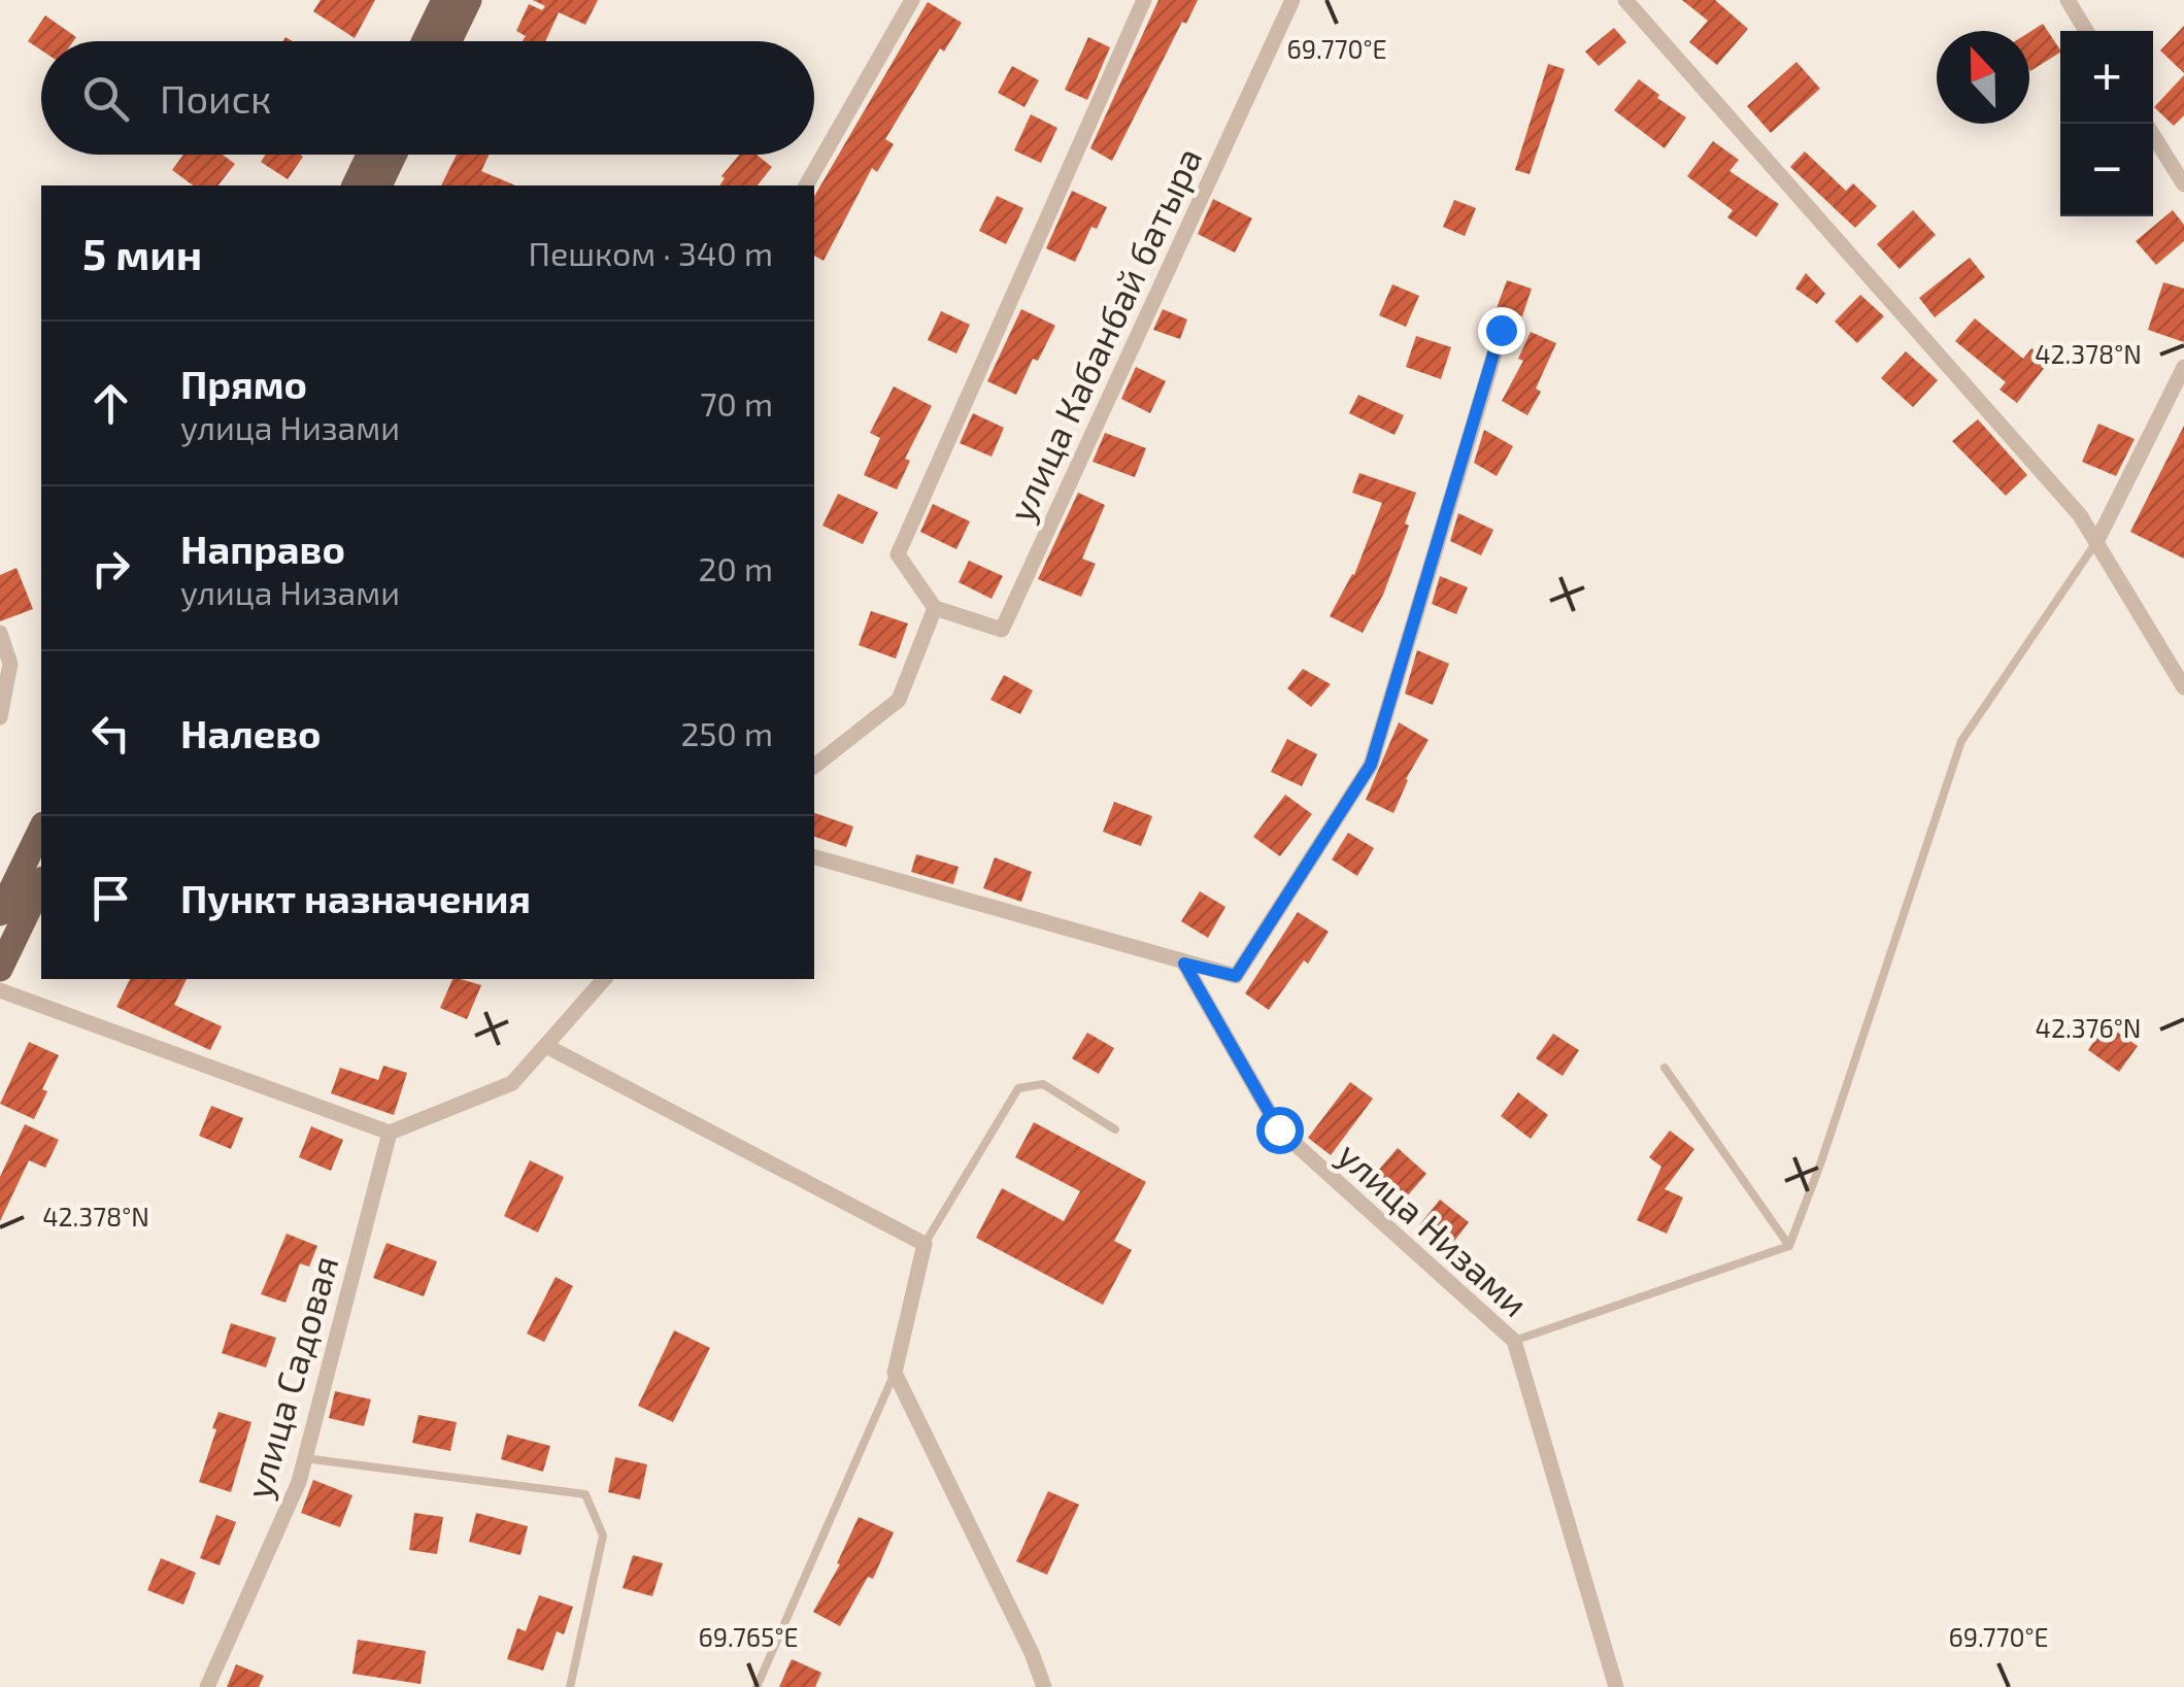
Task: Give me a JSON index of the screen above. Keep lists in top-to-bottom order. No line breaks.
{"streets":{"street":["улица Кабанбай батыра","улица Низами","улица Садовая"]},"north":"top","page":{"map_buttons":["+","−"],"search":"Поиск","heading":["5 мин","Пешком · 340 m"],"list":[["Прямо","улица Низами","70 m"],["Направо","улица Низами","20 m"],["Налево","250 m"],"Пункт назначения"]},"coordinates":["69.770°E","42.378°N","42.376°N","69.765°E"]}
